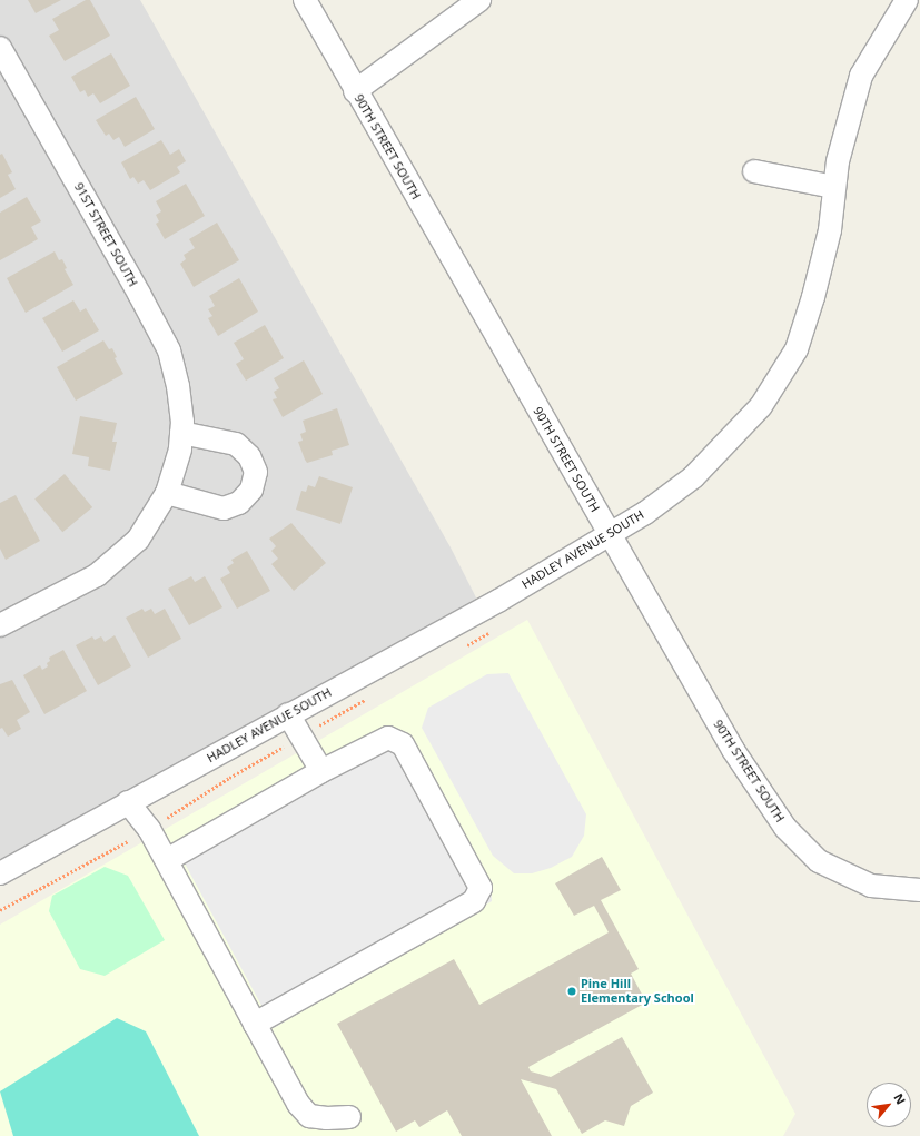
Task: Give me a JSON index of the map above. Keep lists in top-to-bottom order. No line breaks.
{"streets":{"street":["90TH STREET SOUTH","91ST STREET SOUTH","HADLEY AVENUE SOUTH"]},"crossings":[["90TH STREET SOUTH","HADLEY AVENUE SOUTH"]],"places":["Pine Hill Elementary School"],"north":"top right"}
